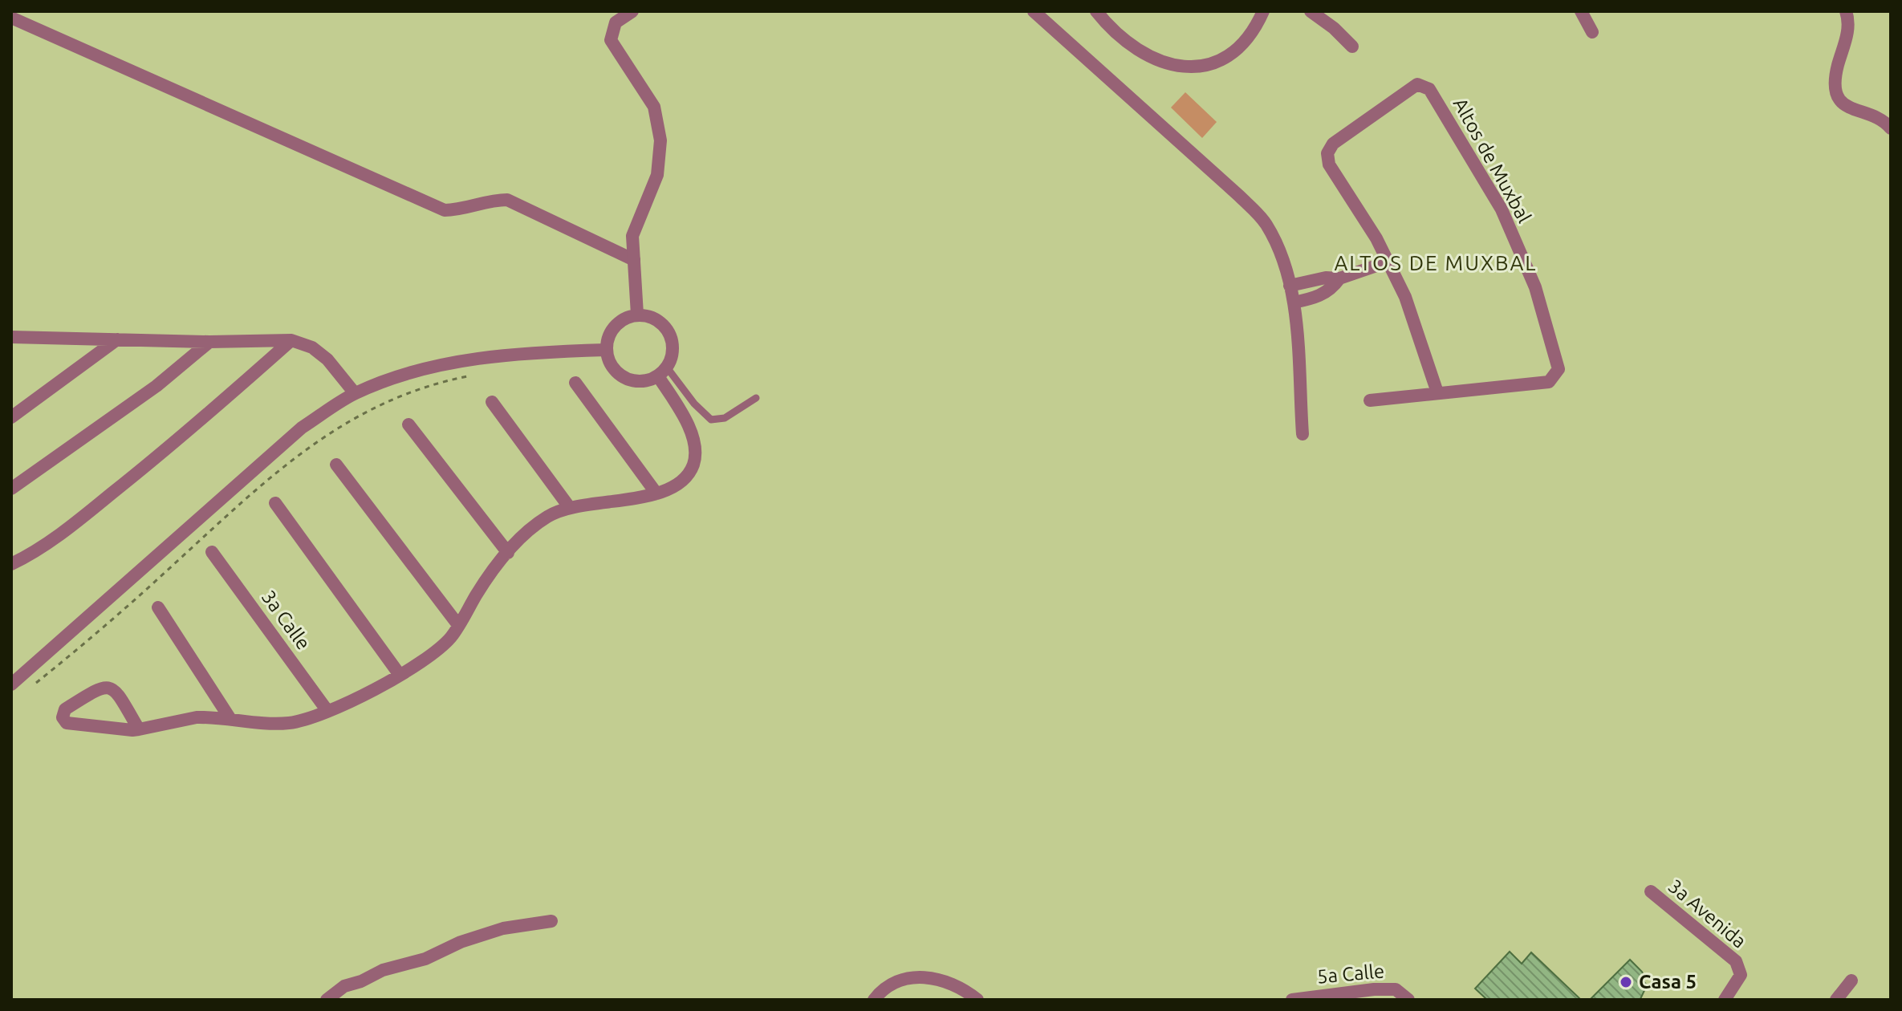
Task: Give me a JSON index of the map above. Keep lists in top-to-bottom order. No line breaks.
{"streets":{"street":["Altos de Muxbal","3a Calle","3a Avenida","5a Calle"]},"districts":["ALTOS DE MUXBAL"],"places":["Casa 5"]}
